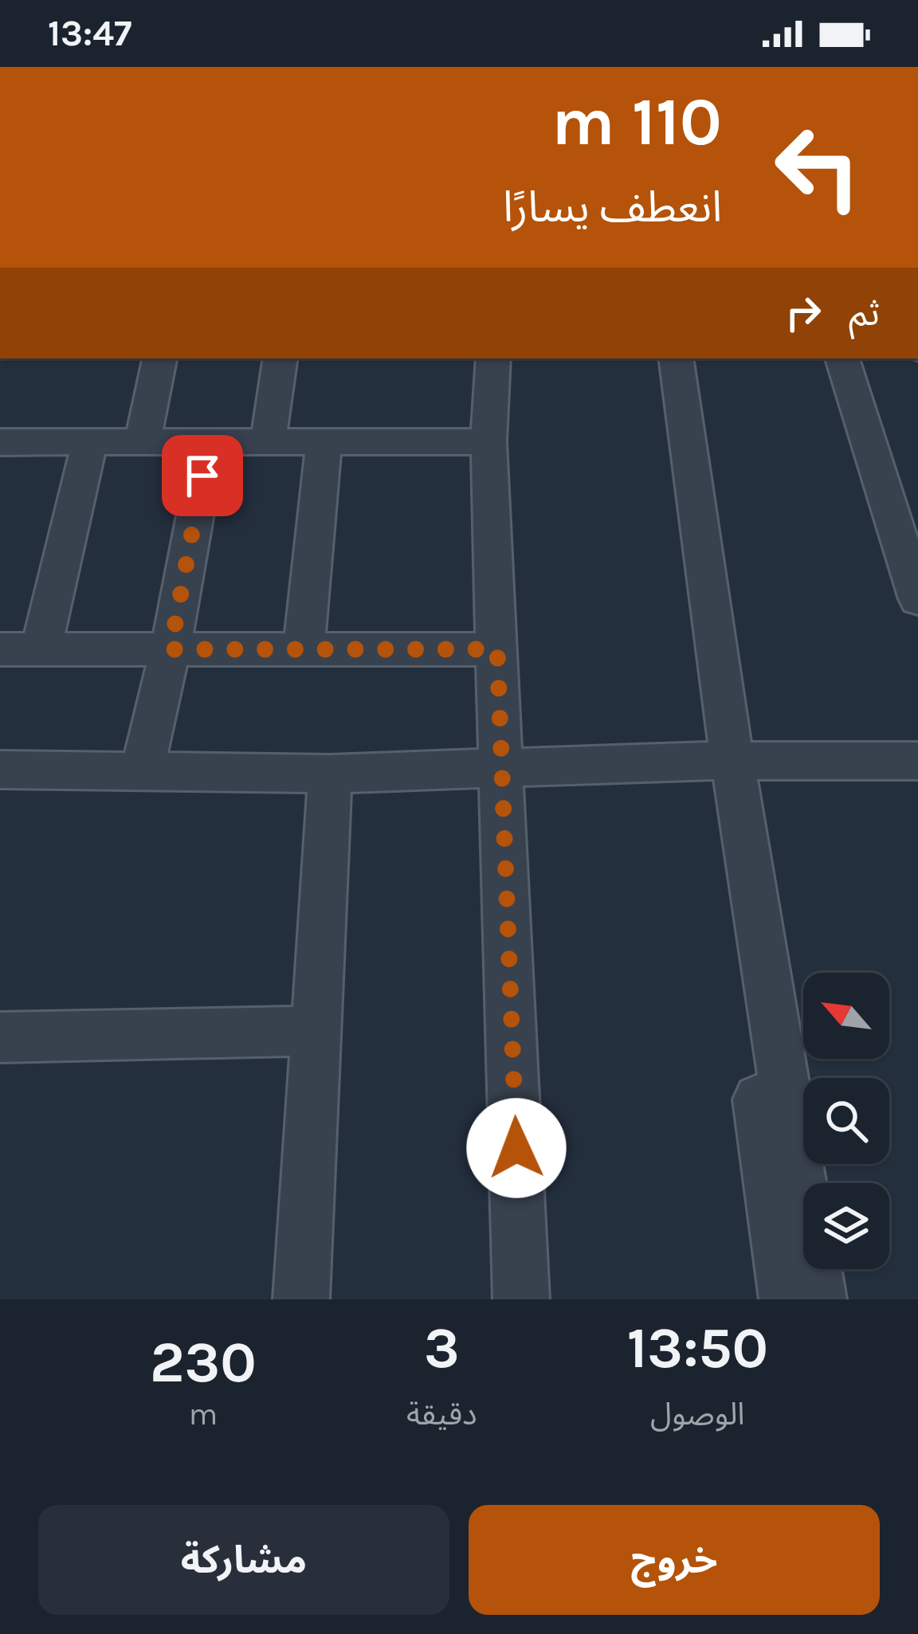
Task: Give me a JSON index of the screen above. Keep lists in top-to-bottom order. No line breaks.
{"north":"top left","page":{"status":"13:47","turn":["110 m","انعطف يسارًا"],"then":"ثم","eta":["13:50","الوصول","3","دقيقة","230","m"],"buttons":["خروج","مشاركة"]}}
